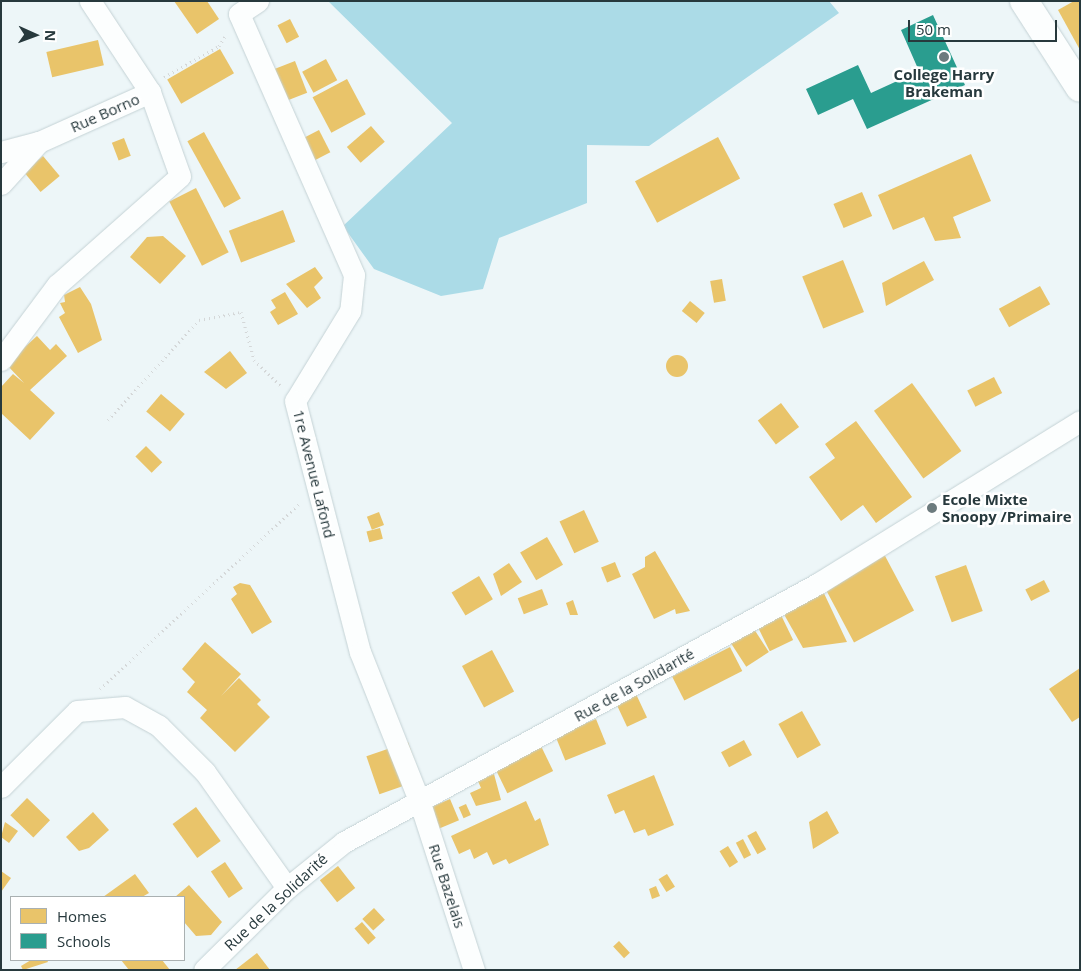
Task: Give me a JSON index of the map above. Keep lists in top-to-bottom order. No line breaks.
{"streets":{"street":["Rue Borno","1re Avenue Lafond","Rue de la Solidarité","Rue Bazelais"]},"crossings":[["1re Avenue Lafond","Rue de la Solidarité"],["1re Avenue Lafond","Rue Bazelais"],["Rue de la Solidarité","Rue Bazelais"]],"places":["College Harry Brakeman","Ecole Mixte Snoopy /Primaire"],"legend":["Homes","Schools"],"scale_bar":"50 m","north":"right"}
